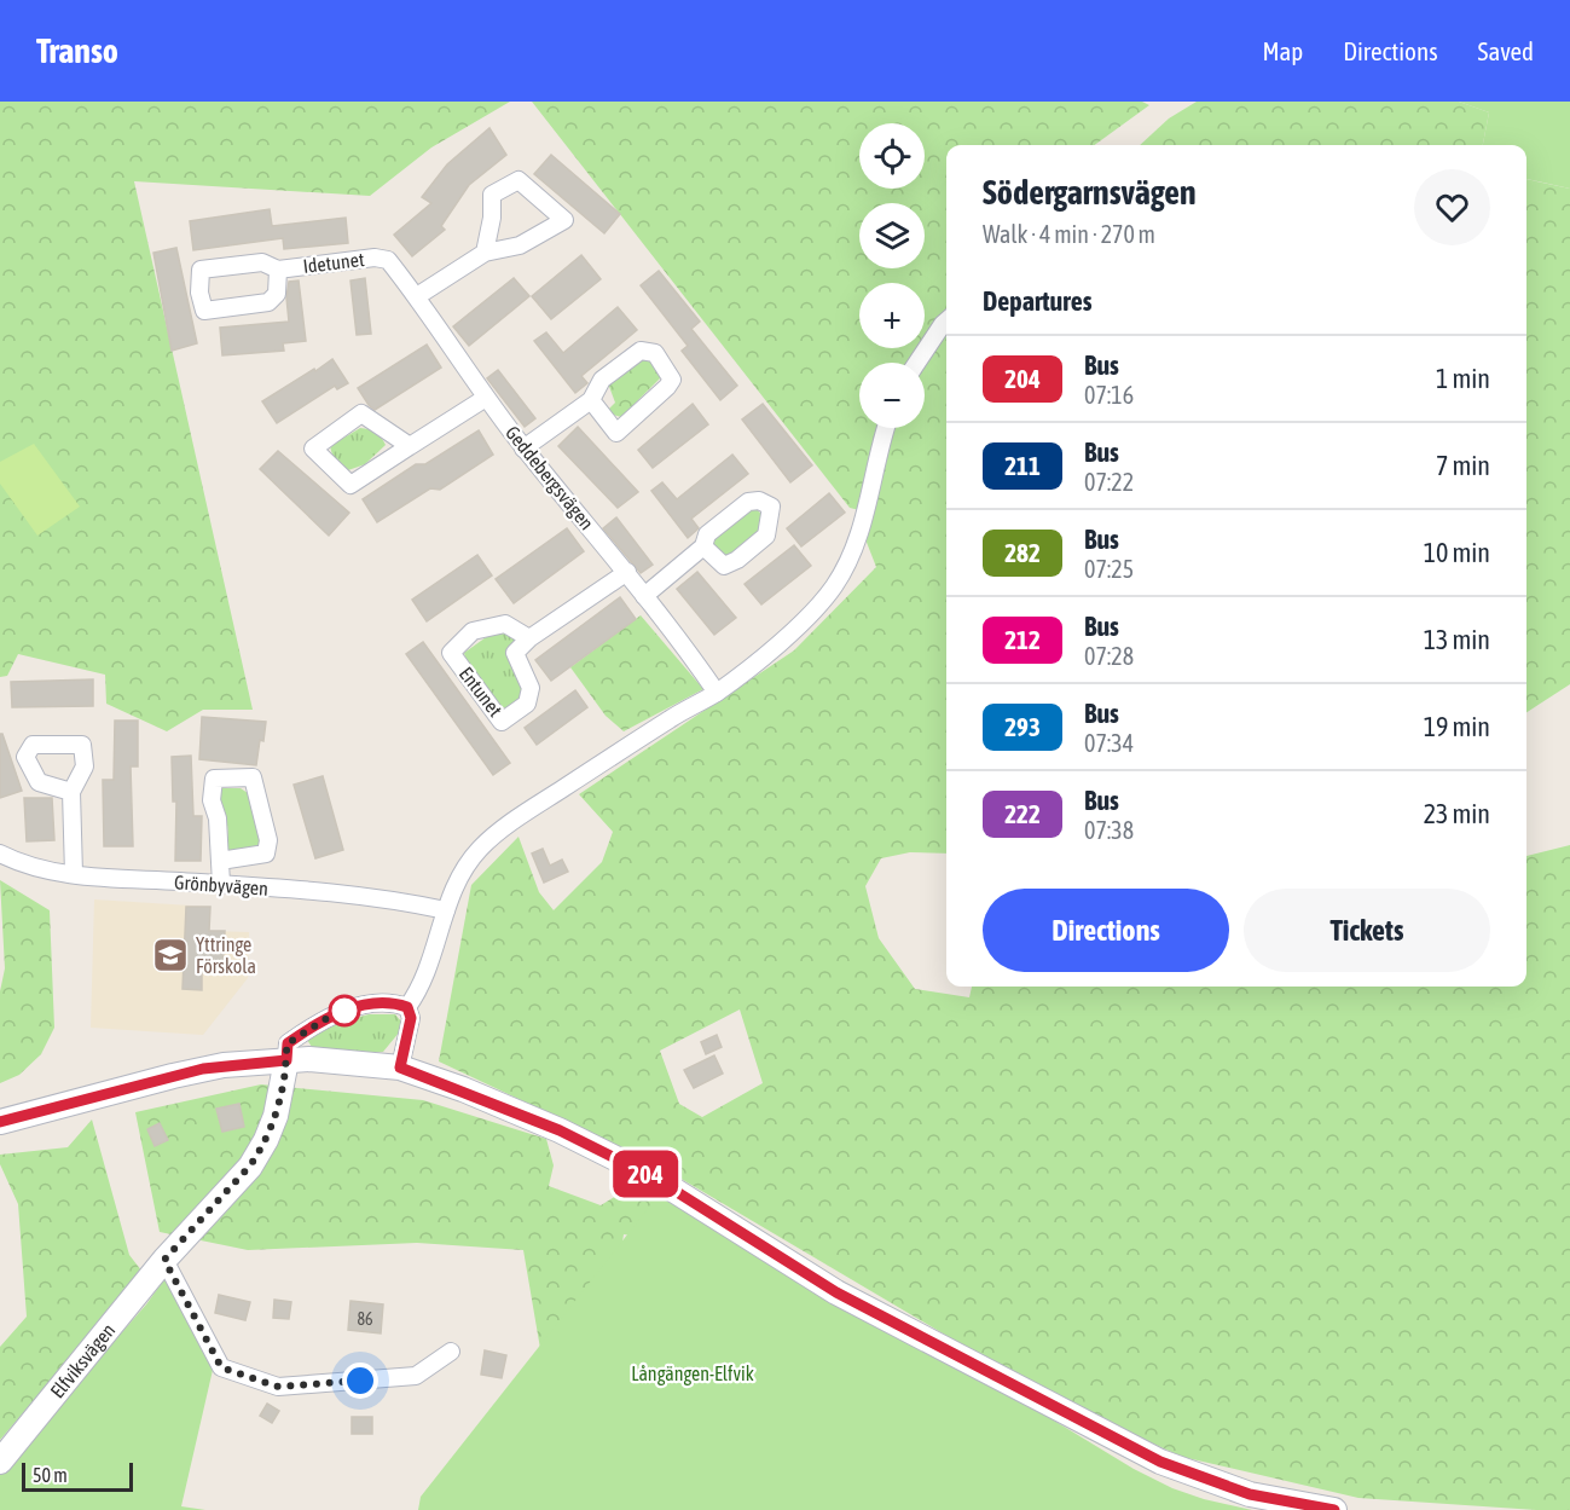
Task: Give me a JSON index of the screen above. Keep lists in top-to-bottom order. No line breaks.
{"streets":{"street":["Idetunet","Geddebergsvägen","Entunet","Grönbyvägen","Elfviksvägen"]},"crossings":[["Idetunet","Geddebergsvägen"]],"parks":["Långängen-Elfvik"],"places":{"school or university":["Yttringe Förskola"]},"lines":["bus line 204"],"house_numbers":["86"],"scale_bar":"50 m","page":{"header":"Transo","nav":["Map","Directions","Saved"],"on_map":"204","map_buttons":["+","−"],"heading":[["Södergarnsvägen","Walk · 4 min · 270 m"],"Departures"],"list":[{"mark":"204","name":"Bus","note":"07:16","value":"1 min"},{"mark":"211","name":"Bus","note":"07:22","value":"7 min"},{"mark":"282","name":"Bus","note":"07:25","value":"10 min"},{"mark":"212","name":"Bus","note":"07:28","value":"13 min"},{"mark":"293","name":"Bus","note":"07:34","value":"19 min"},{"mark":"222","name":"Bus","note":"07:38","value":"23 min"}],"buttons":["Directions","Tickets"],"scale":"50 m"}}
